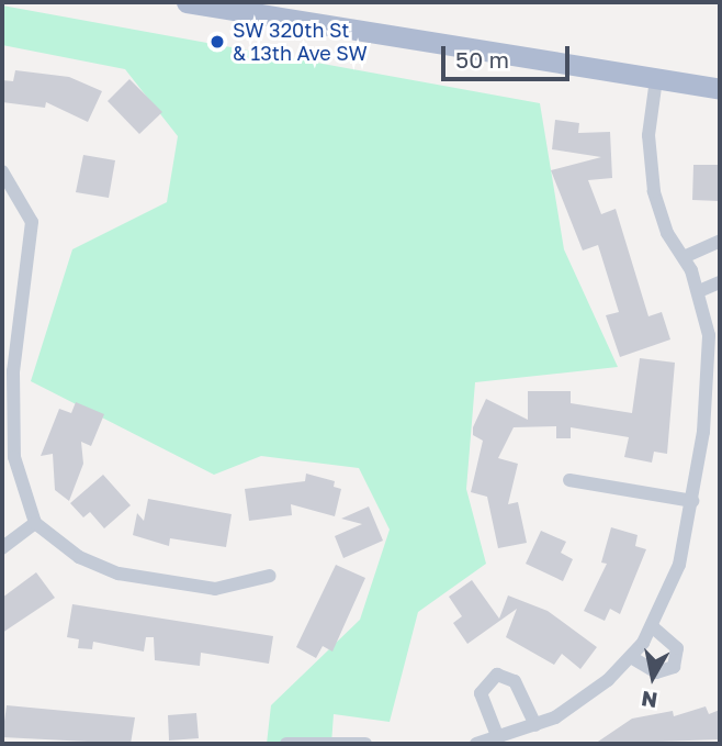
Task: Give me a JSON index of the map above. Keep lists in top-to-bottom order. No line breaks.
{"places":["SW 320th St & 13th Ave SW"],"scale_bar":"50 m","north":"bottom"}
